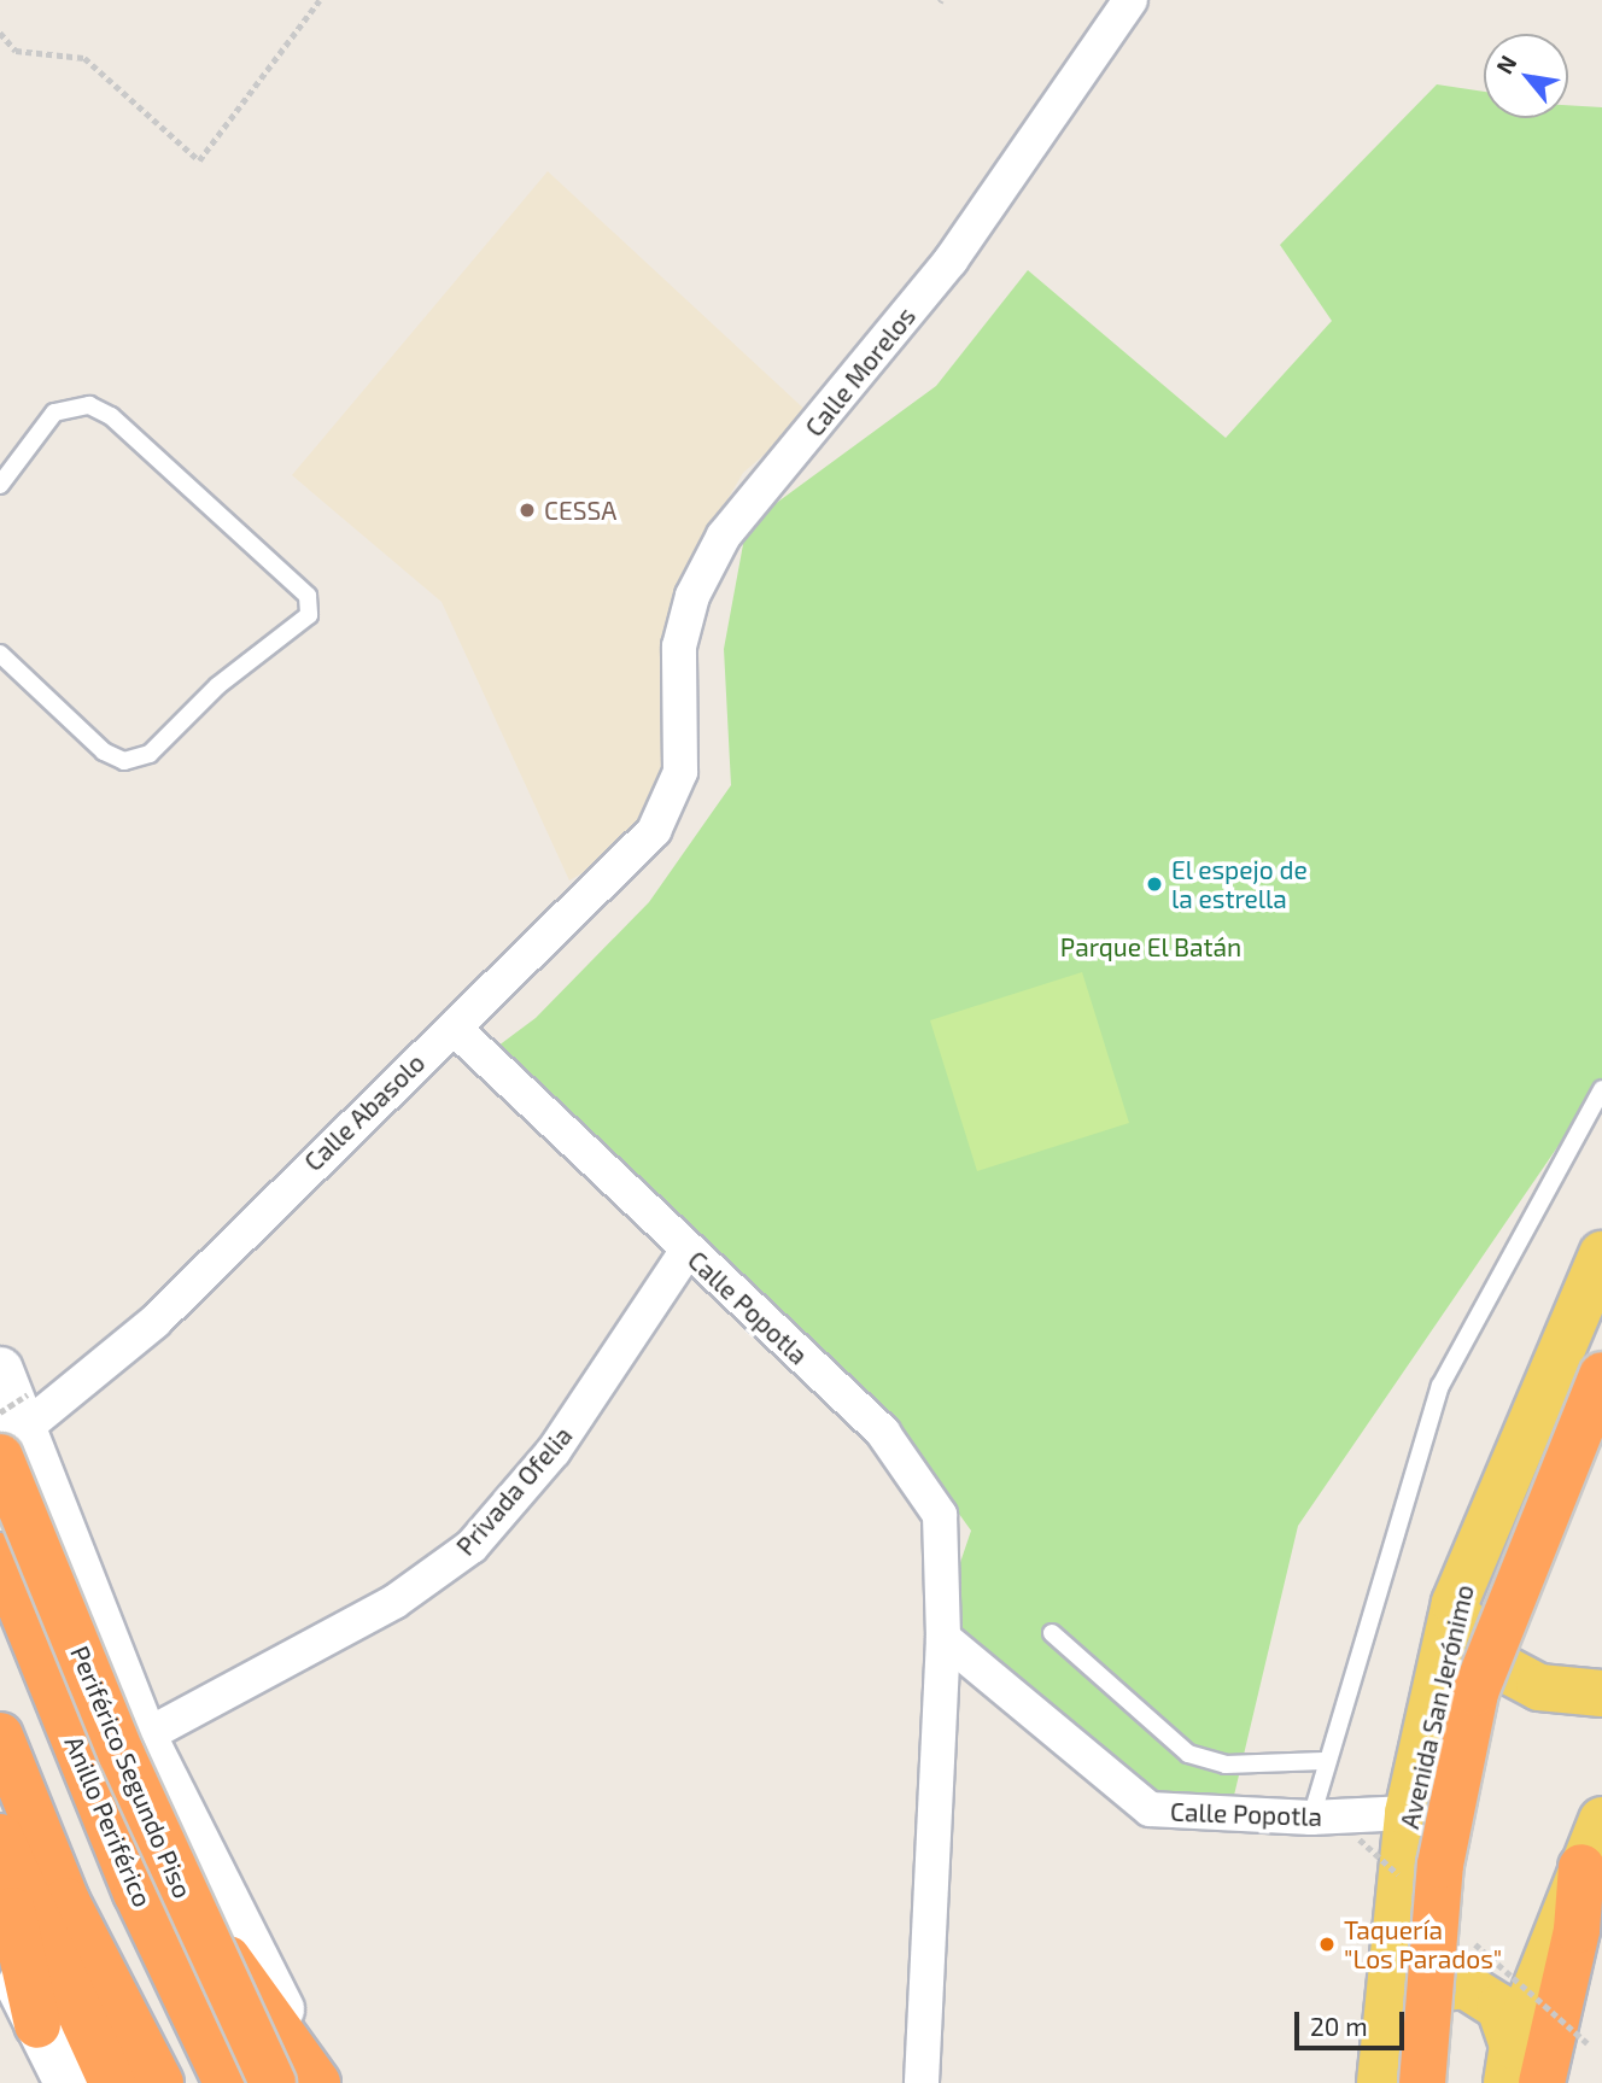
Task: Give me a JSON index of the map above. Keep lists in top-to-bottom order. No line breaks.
{"streets":{"highway":["Periférico Segundo Piso","Anillo Periférico"],"main road":["Avenida San Jerónimo"],"street":["Calle Morelos","Calle Abasolo","Calle Popotla","Privada Ofelia"]},"crossings":[["Calle Morelos","Calle Abasolo"],["Calle Abasolo","Calle Popotla"],["Calle Abasolo","Periférico Segundo Piso"],["Calle Popotla","Privada Ofelia"],["Calle Popotla","Avenida San Jerónimo"]],"parks":["Parque El Batán"],"places":["CESSA","El espejo de la estrella","Taquería \"Los Parados\""],"scale_bar":"20 m","north":"top left"}
